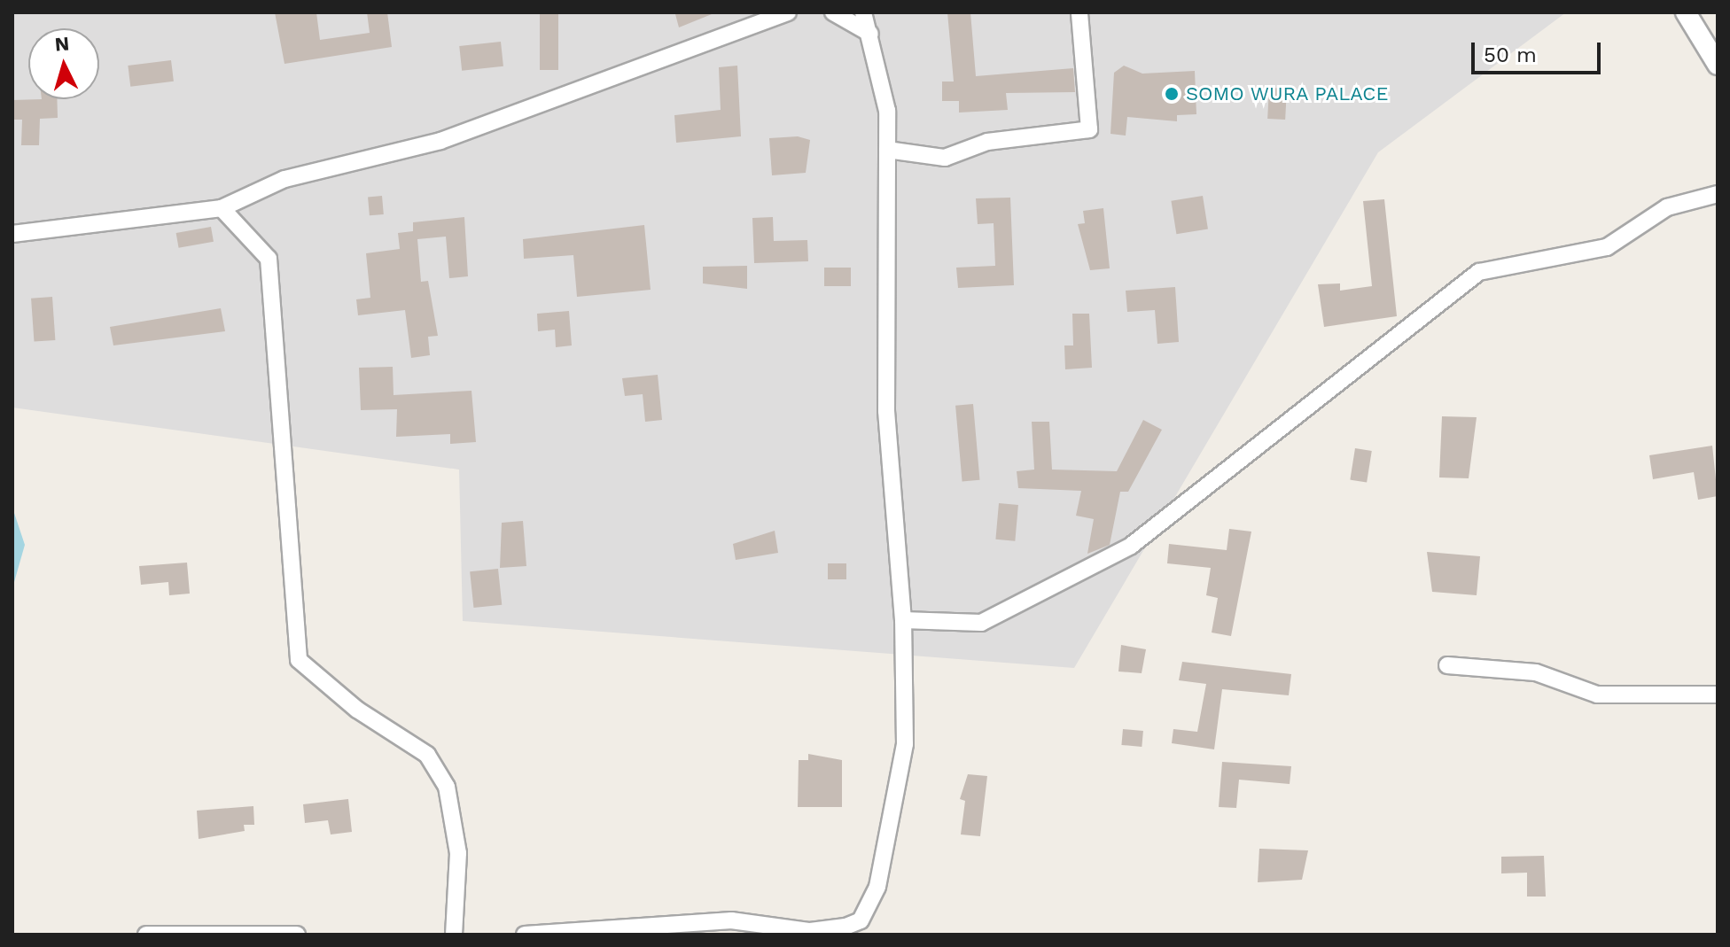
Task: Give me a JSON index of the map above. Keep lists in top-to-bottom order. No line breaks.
{"places":["SOMO WURA PALACE"],"scale_bar":"50 m","north":"top"}
